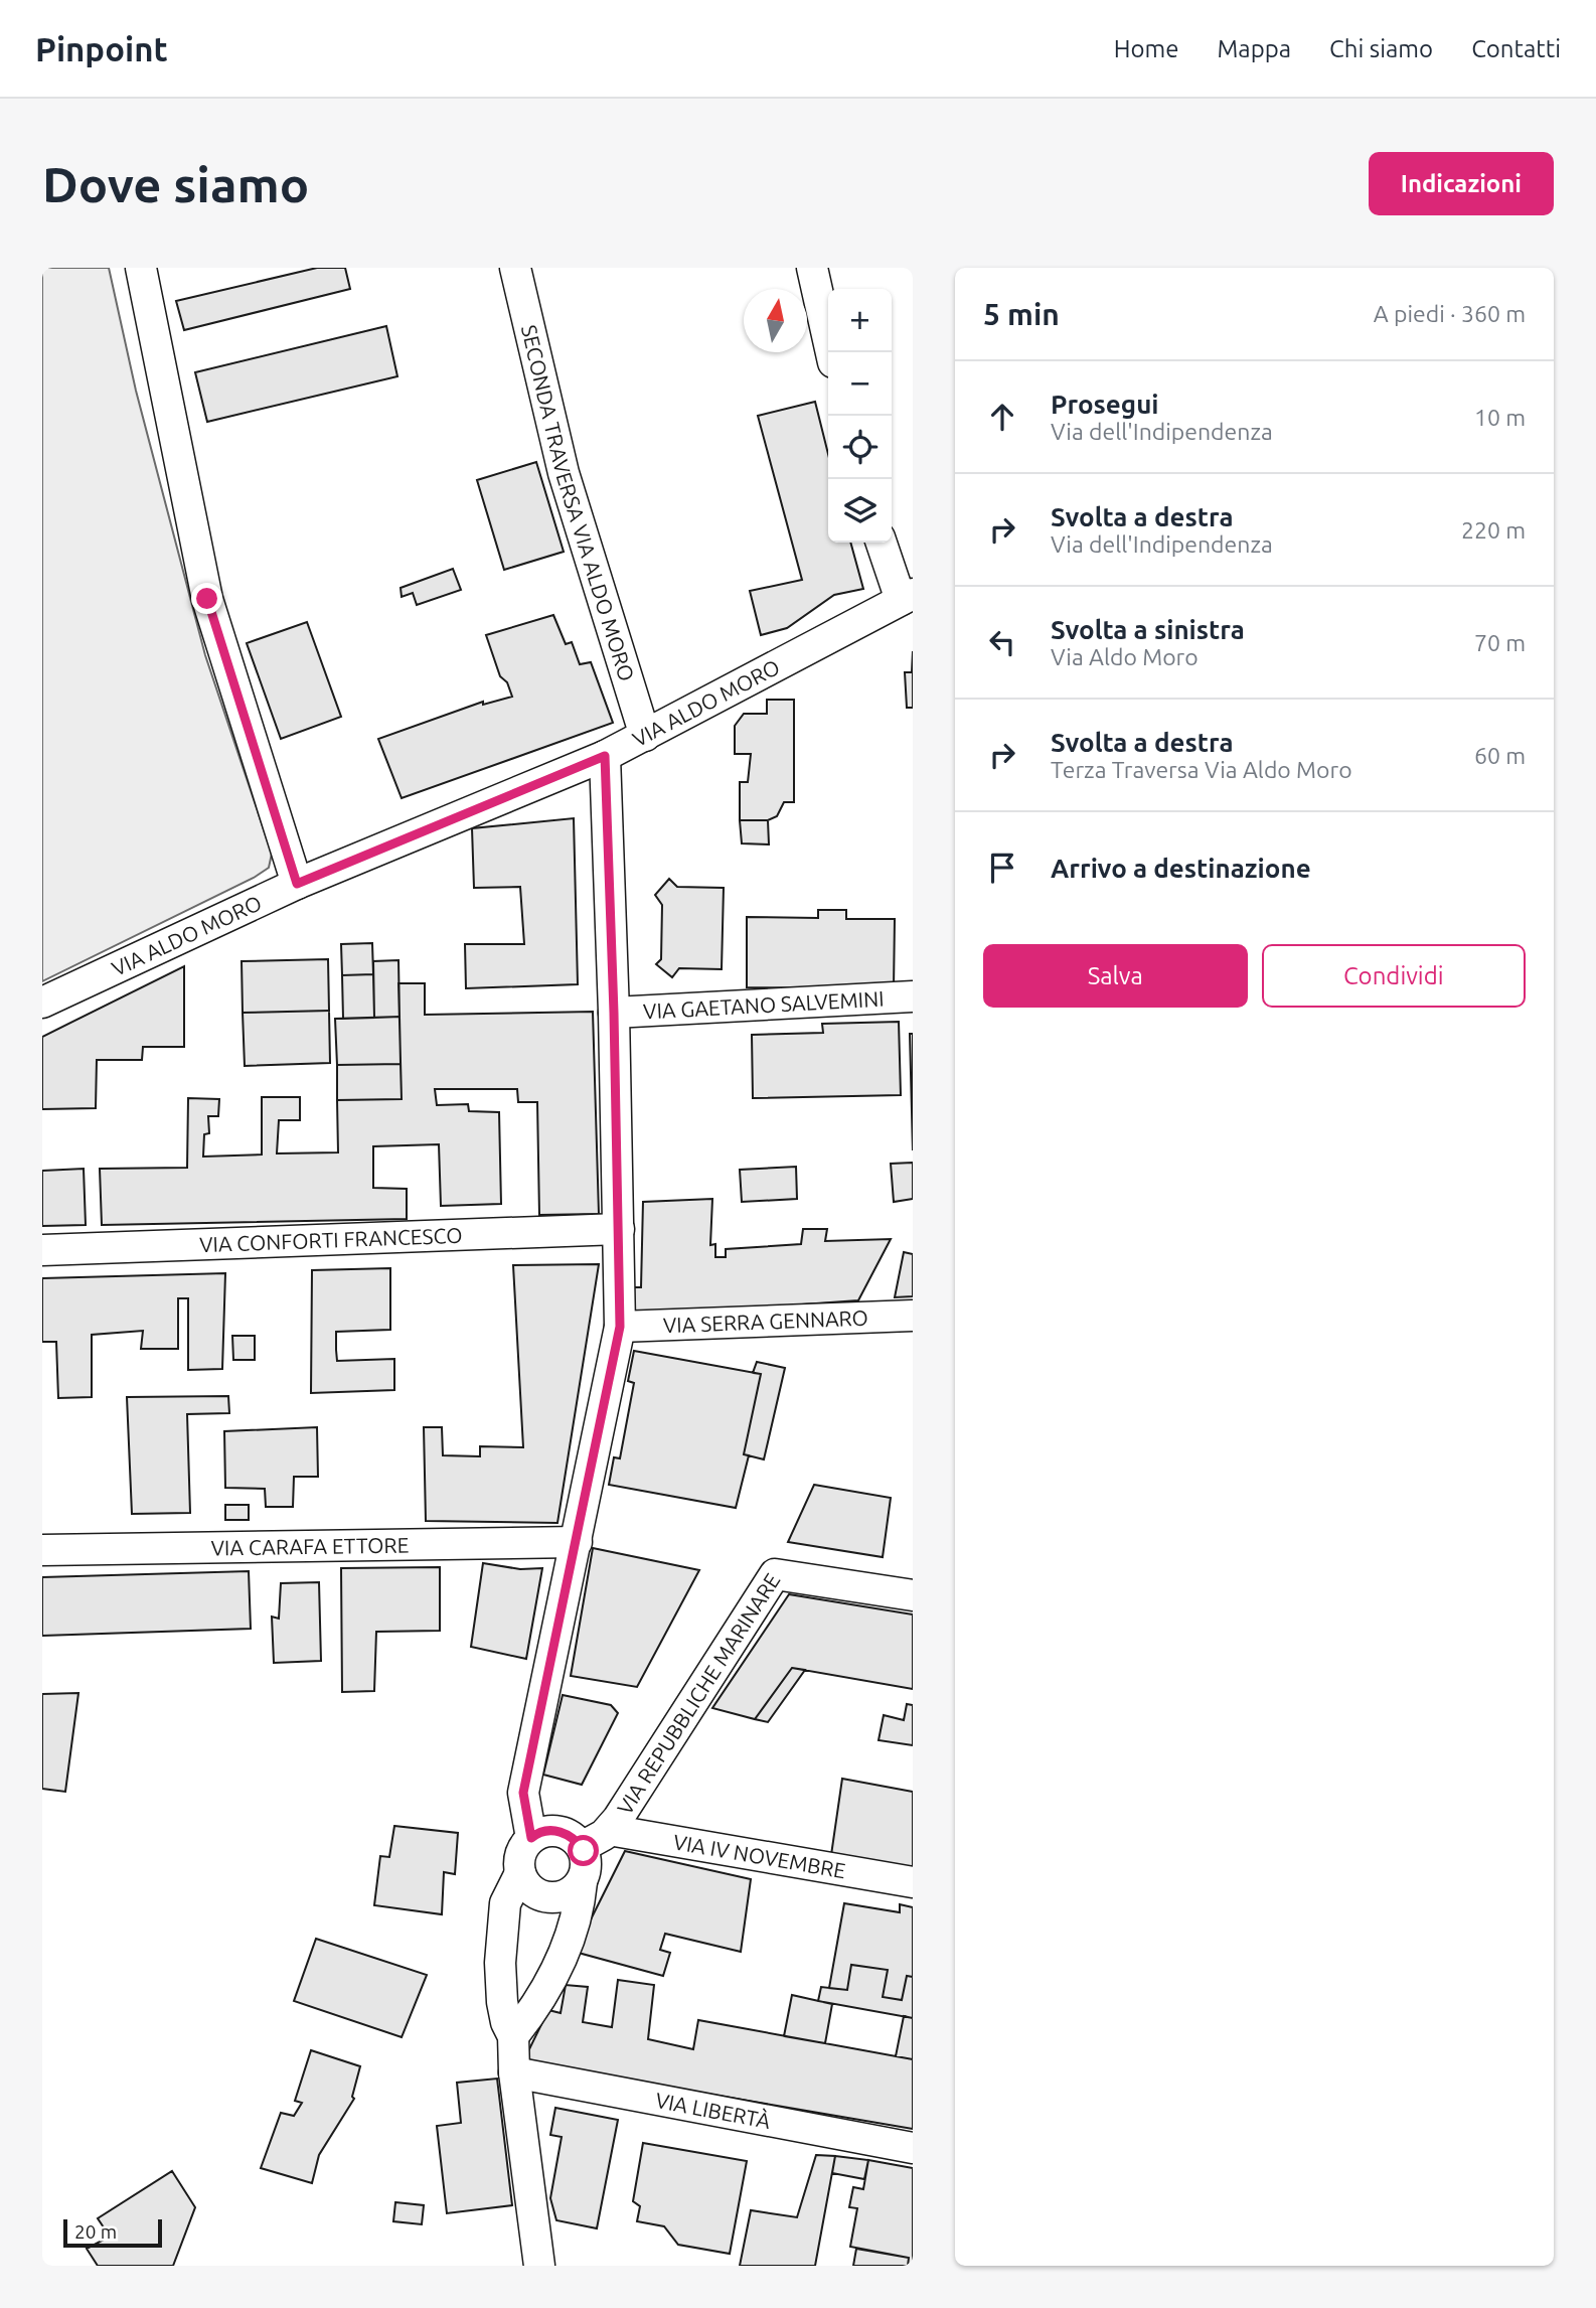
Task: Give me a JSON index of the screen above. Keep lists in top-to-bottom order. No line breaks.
{"streets":{"street":["SECONDA TRAVERSA VIA ALDO MORO","VIA ALDO MORO","VIA GAETANO SALVEMINI","VIA CONFORTI FRANCESCO","VIA SERRA GENNARO","VIA CARAFA ETTORE","VIA REPUBBLICHE MARINARE","VIA IV NOVEMBRE","VIA LIBERTÀ"]},"crossings":[["SECONDA TRAVERSA VIA ALDO MORO","VIA ALDO MORO"],["VIA REPUBBLICHE MARINARE","VIA IV NOVEMBRE"]],"scale_bar":"20 m","north":"top","page":{"header":"Pinpoint","nav":["Home","Mappa","Chi siamo","Contatti"],"buttons":["Indicazioni",["Salva","Condividi"]],"title":"Dove siamo","heading":["5 min","A piedi · 360 m"],"map_buttons":["+","−"],"list":[["Prosegui","Via dell'Indipendenza","10 m"],["Svolta a destra","Via dell'Indipendenza","220 m"],["Svolta a sinistra","Via Aldo Moro","70 m"],["Svolta a destra","Terza Traversa Via Aldo Moro","60 m"],"Arrivo a destinazione"],"scale":"20 m"}}
